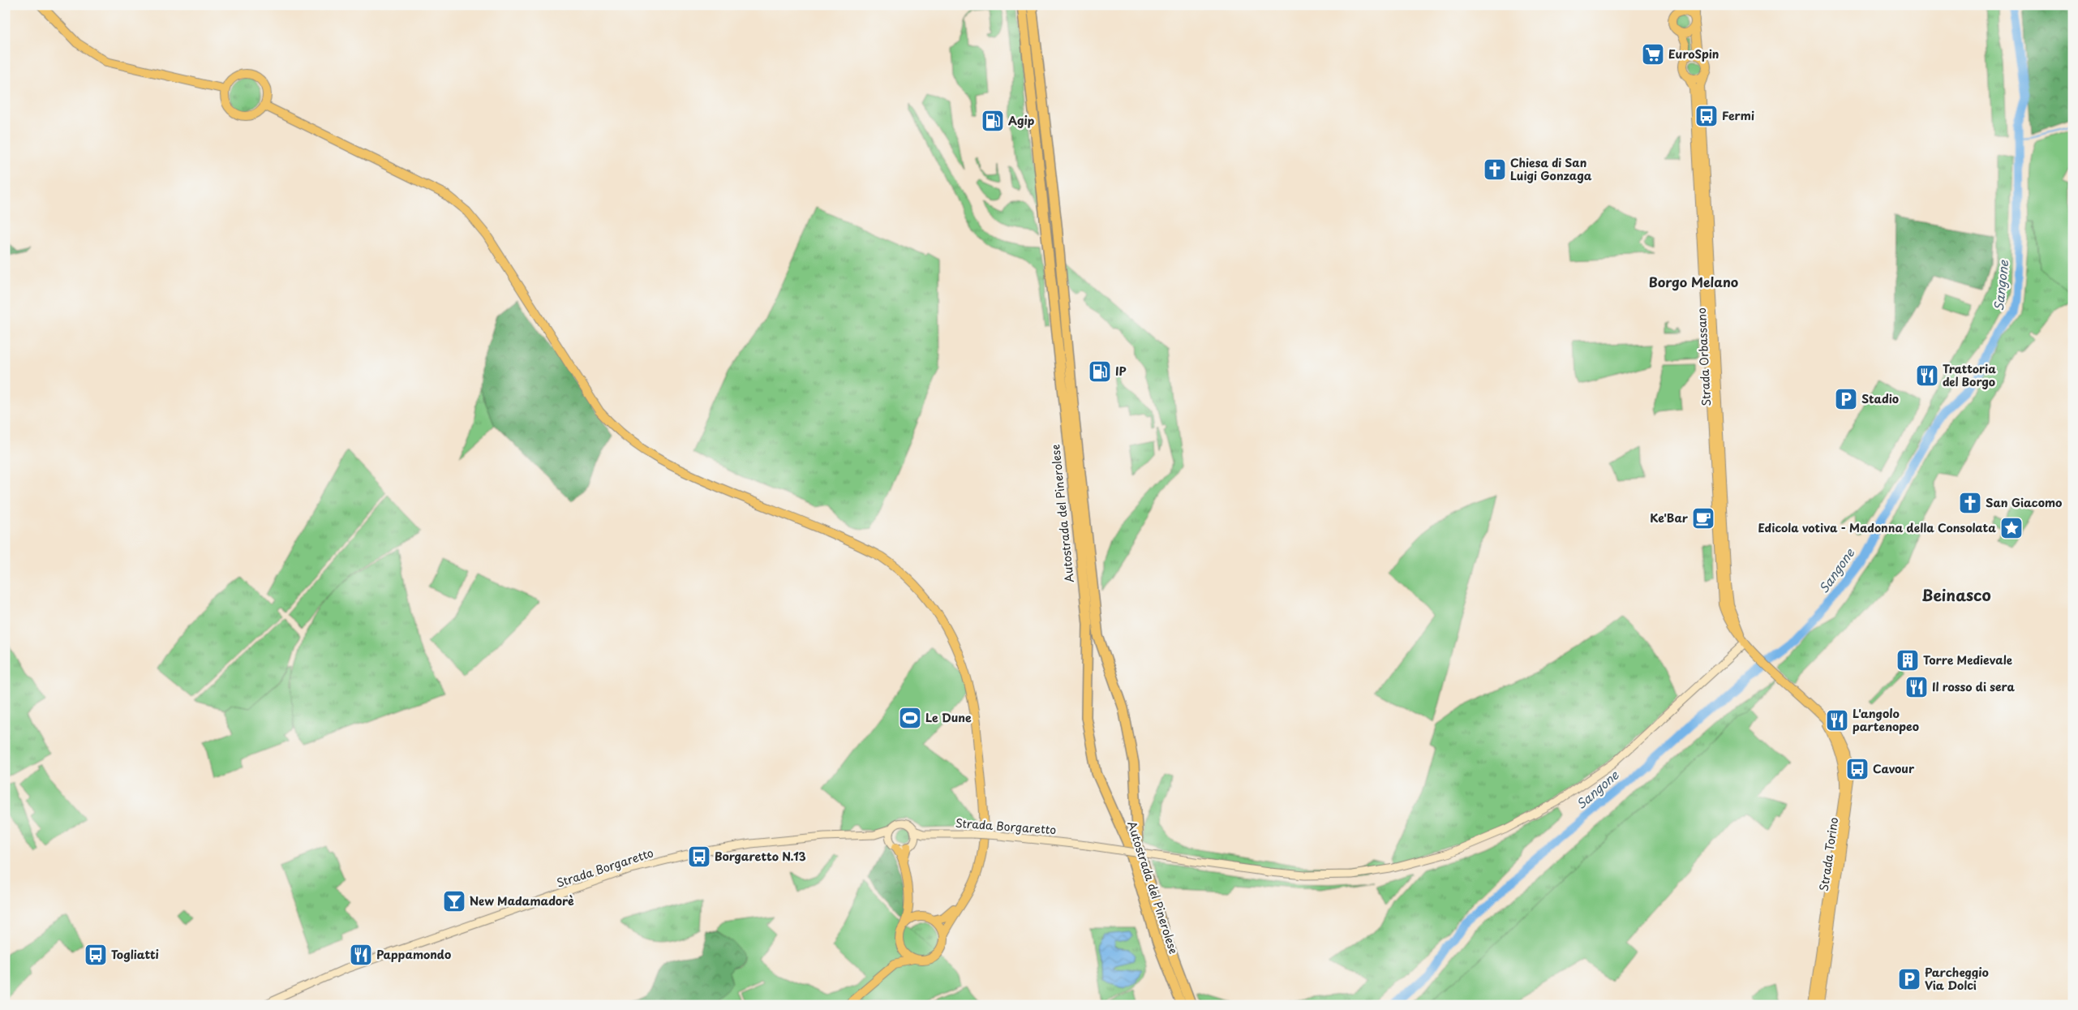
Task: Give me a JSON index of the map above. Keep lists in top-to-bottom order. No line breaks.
{"streets":{"highway":["Autostrada del Pinerolese"],"main road":["Strada Orbassano","Strada Torino"],"street":["Strada Borgaretto"]},"crossings":[["Strada Orbassano","Strada Borgaretto"],["Strada Orbassano","Strada Torino"],["Strada Borgaretto","Strada Torino"]],"districts":["Borgo Melano","Beinasco"],"water":["Sangone"],"places":{"supermarket":["EuroSpin"],"bus stop":["Fermi","Cavour","Borgaretto N.13","Togliatti"],"fuel station":["Agip","IP"],"church":["Chiesa di San Luigi Gonzaga","San Giacomo"],"restaurant":["Trattoria del Borgo","Il rosso di sera","L'angolo partenopeo","Pappamondo"],"parking":["Stadio","Parcheggio Via Dolci"],"cafe":["Ke'Bar"],"place":["Edicola votiva - Madonna della Consolata"],"building":["Torre Medievale"],"sports":["Le Dune"],"bar":["New Madamadorè"]}}
